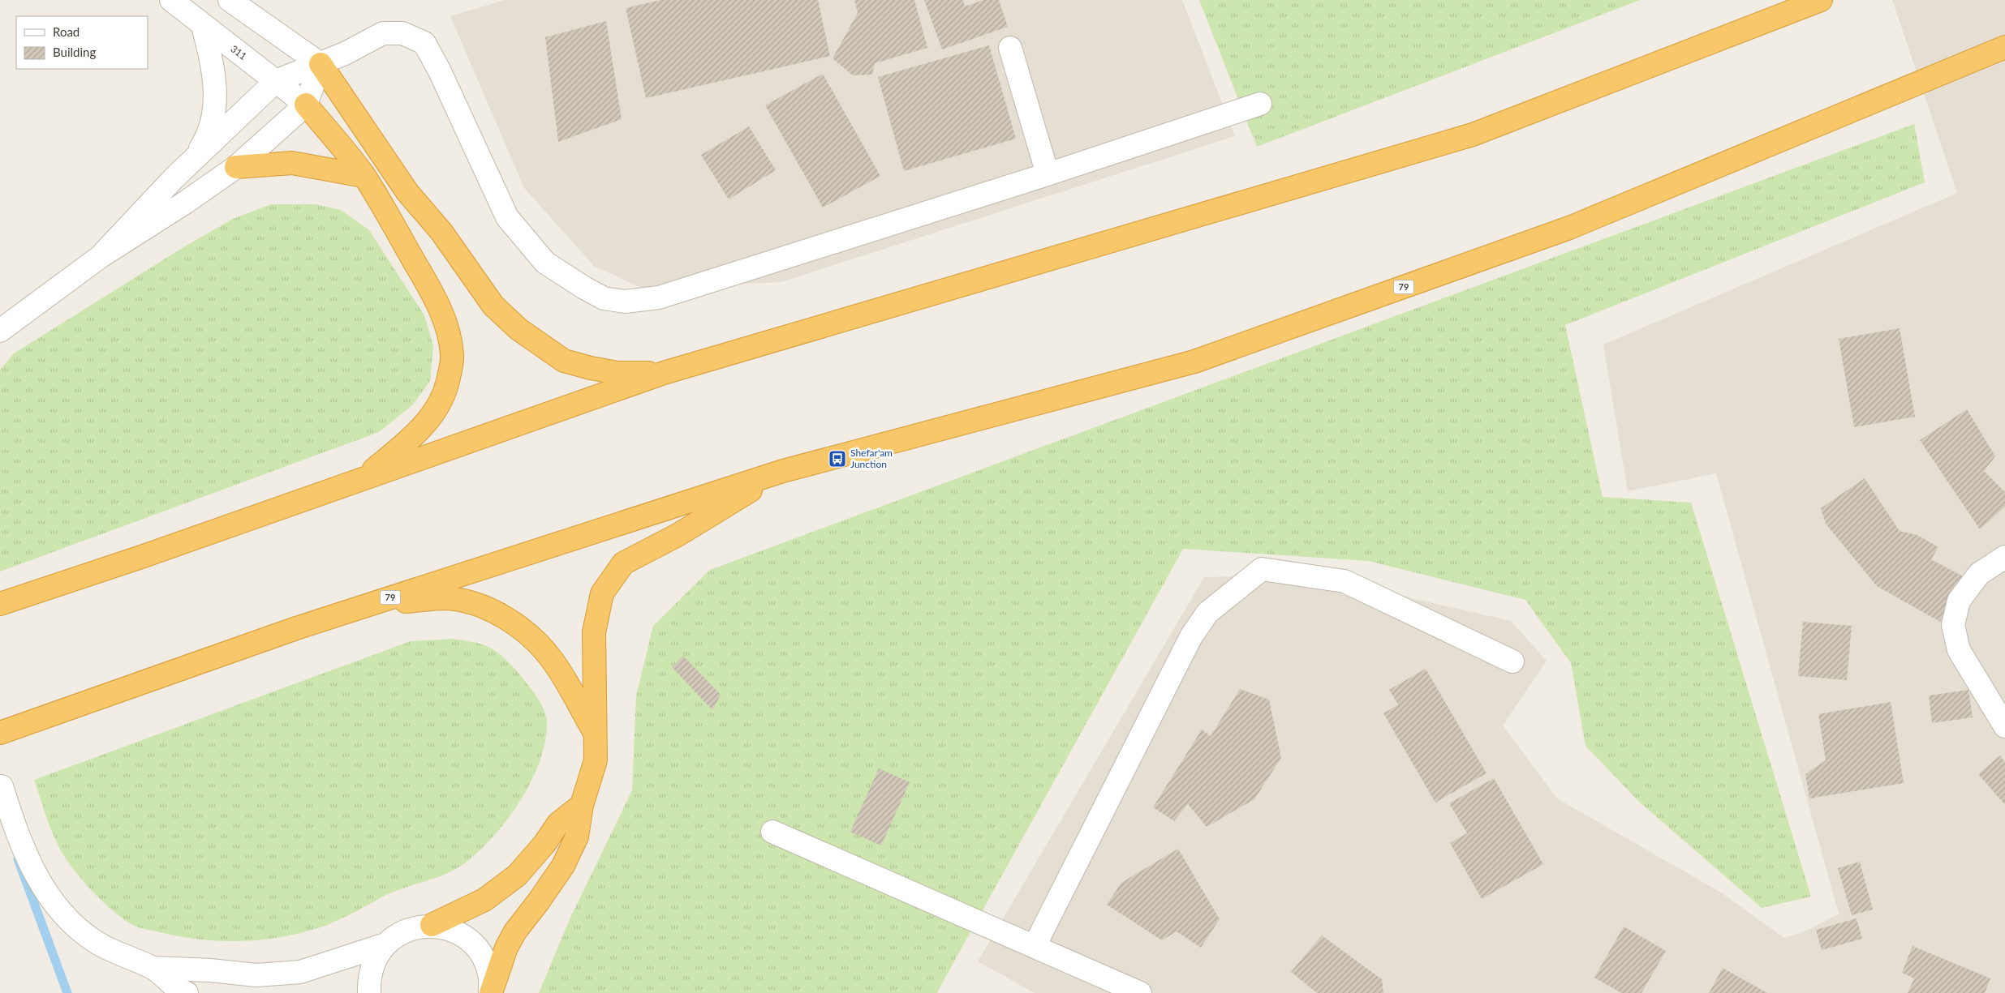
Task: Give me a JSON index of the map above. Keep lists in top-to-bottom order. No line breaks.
{"streets":{"highway":["79"],"street":["311"]},"places":{"bus stop":["Shefar'am Junction"]},"legend":["Road","Building"]}
